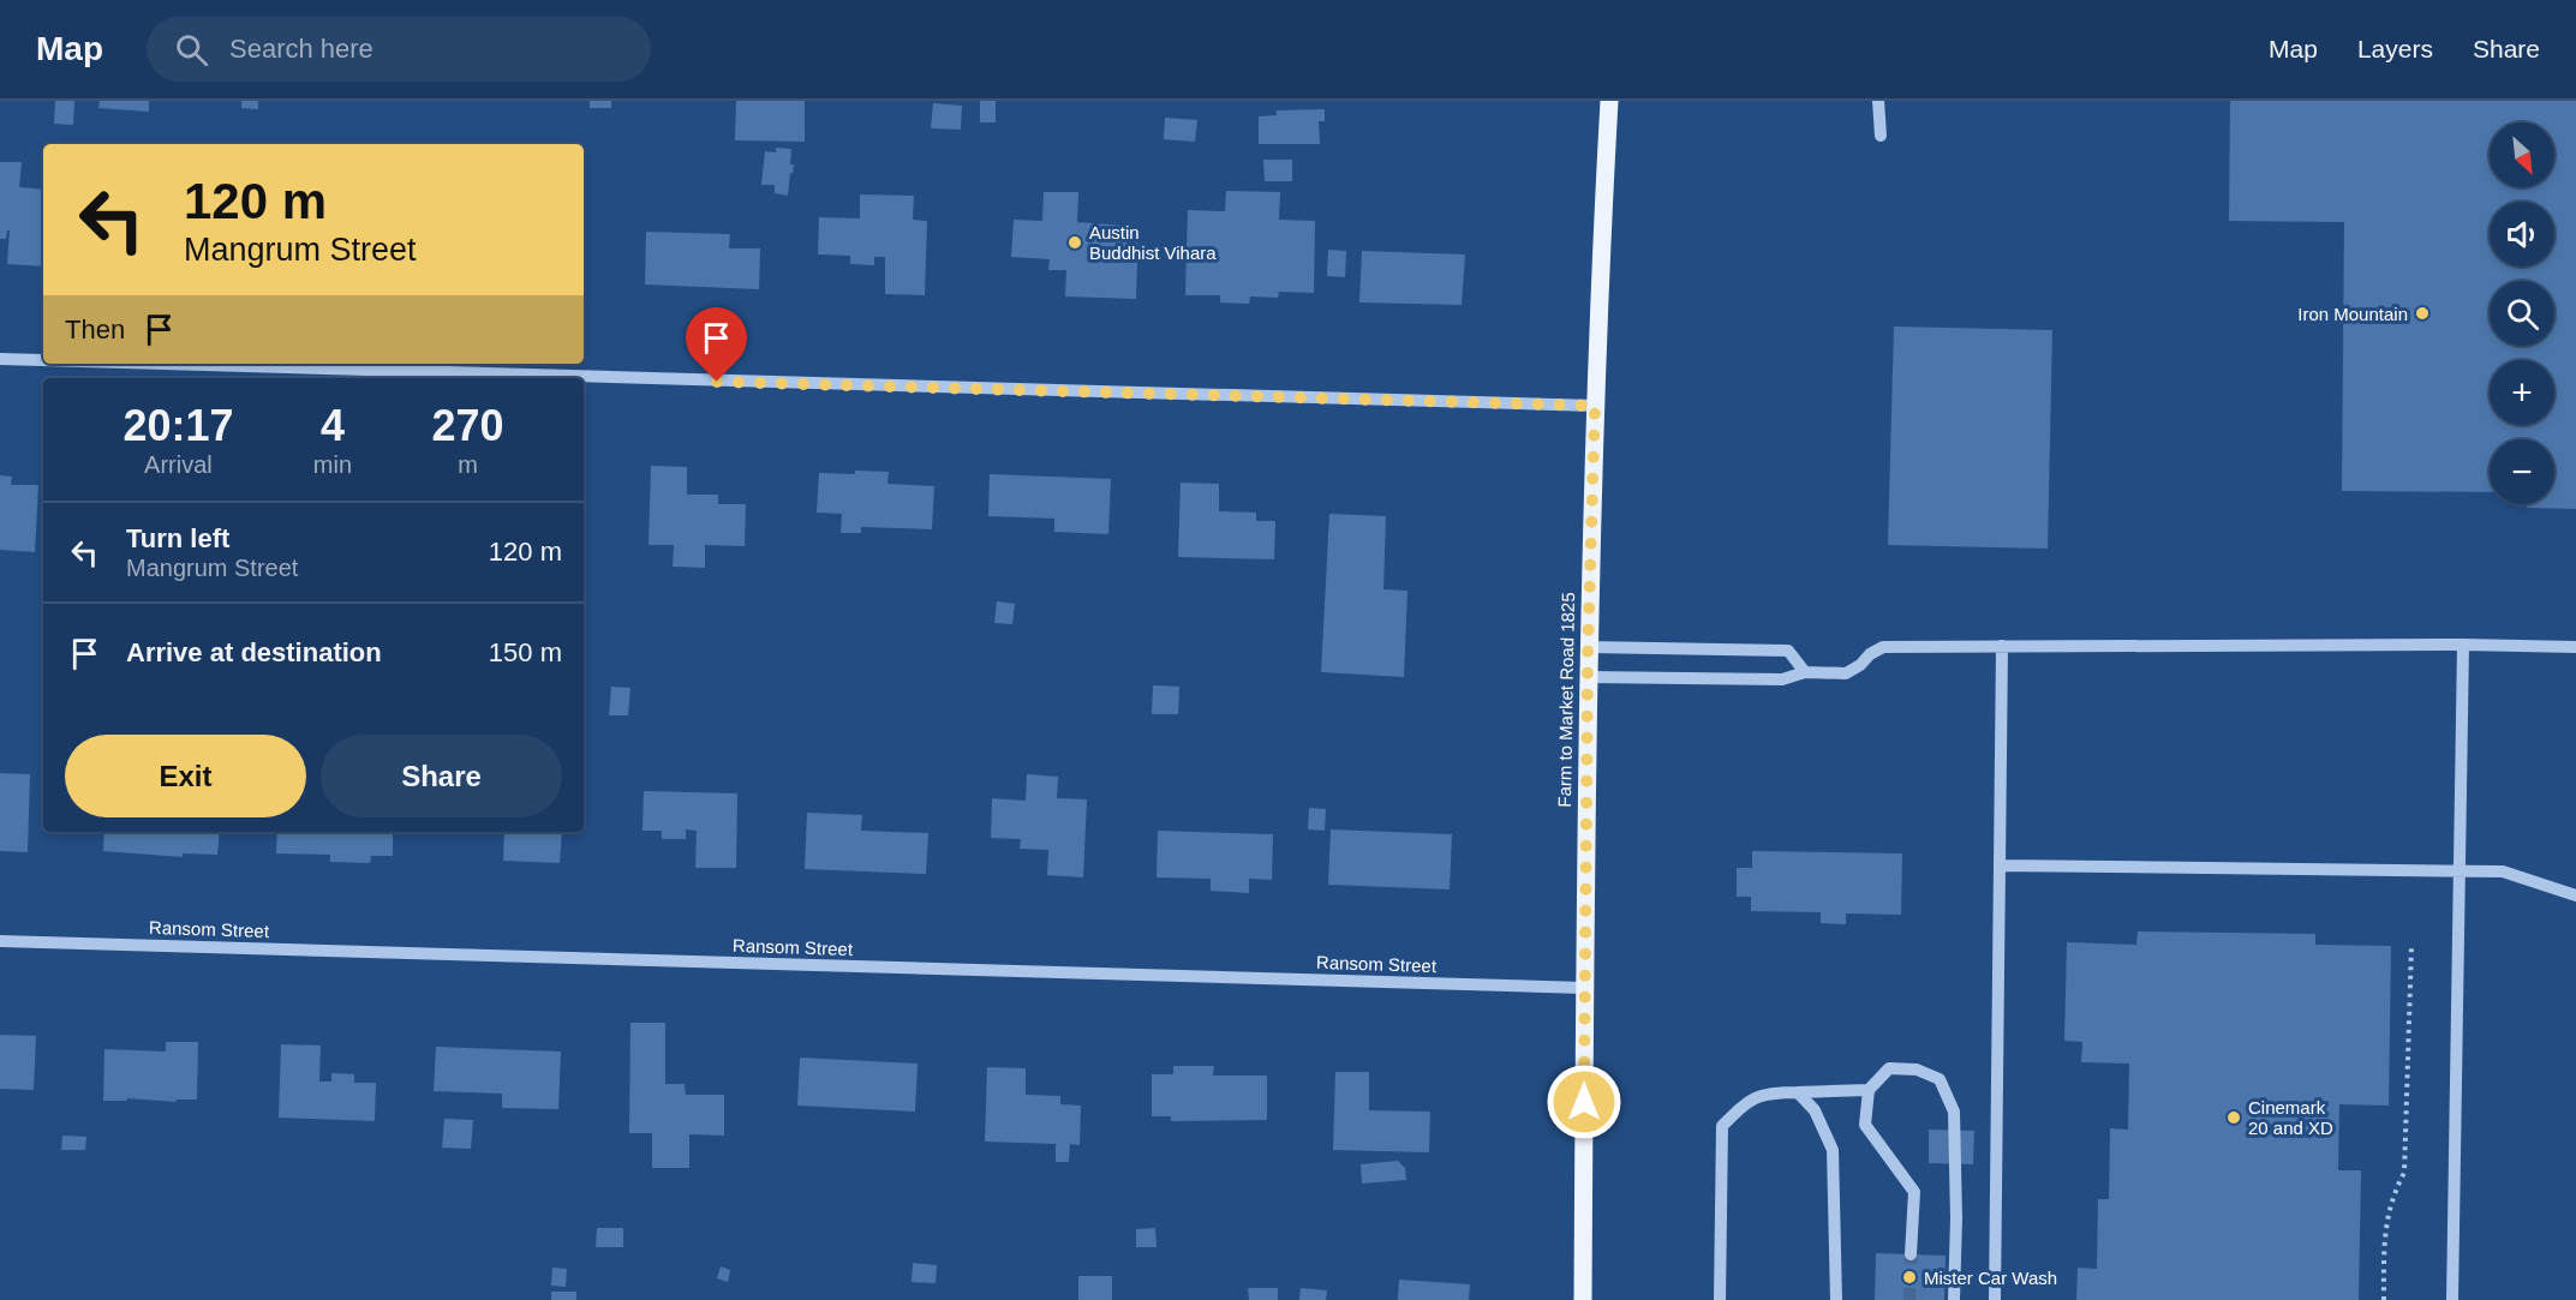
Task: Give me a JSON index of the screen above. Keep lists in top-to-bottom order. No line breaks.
{"streets":{"main road":["Farm to Market Road 1825"],"street":["Ransom Street"]},"crossings":[["Farm to Market Road 1825","Ransom Street"]],"places":["Austin Buddhist Vihara","Iron Mountain","Cinemark 20 and XD","Mister Car Wash"],"north":"bottom right","page":{"header":"Map","search":"Search here","nav":["Map","Layers","Share"],"map_buttons":["+","−"],"turn":["120 m","Mangrum Street"],"then":"Then","eta":["20:17","Arrival","4","min","270","m"],"list":[{"name":"Turn left","note":"Mangrum Street","value":"120 m"},{"name":"Arrive at destination","value":"150 m"}],"buttons":["Exit","Share"]}}
